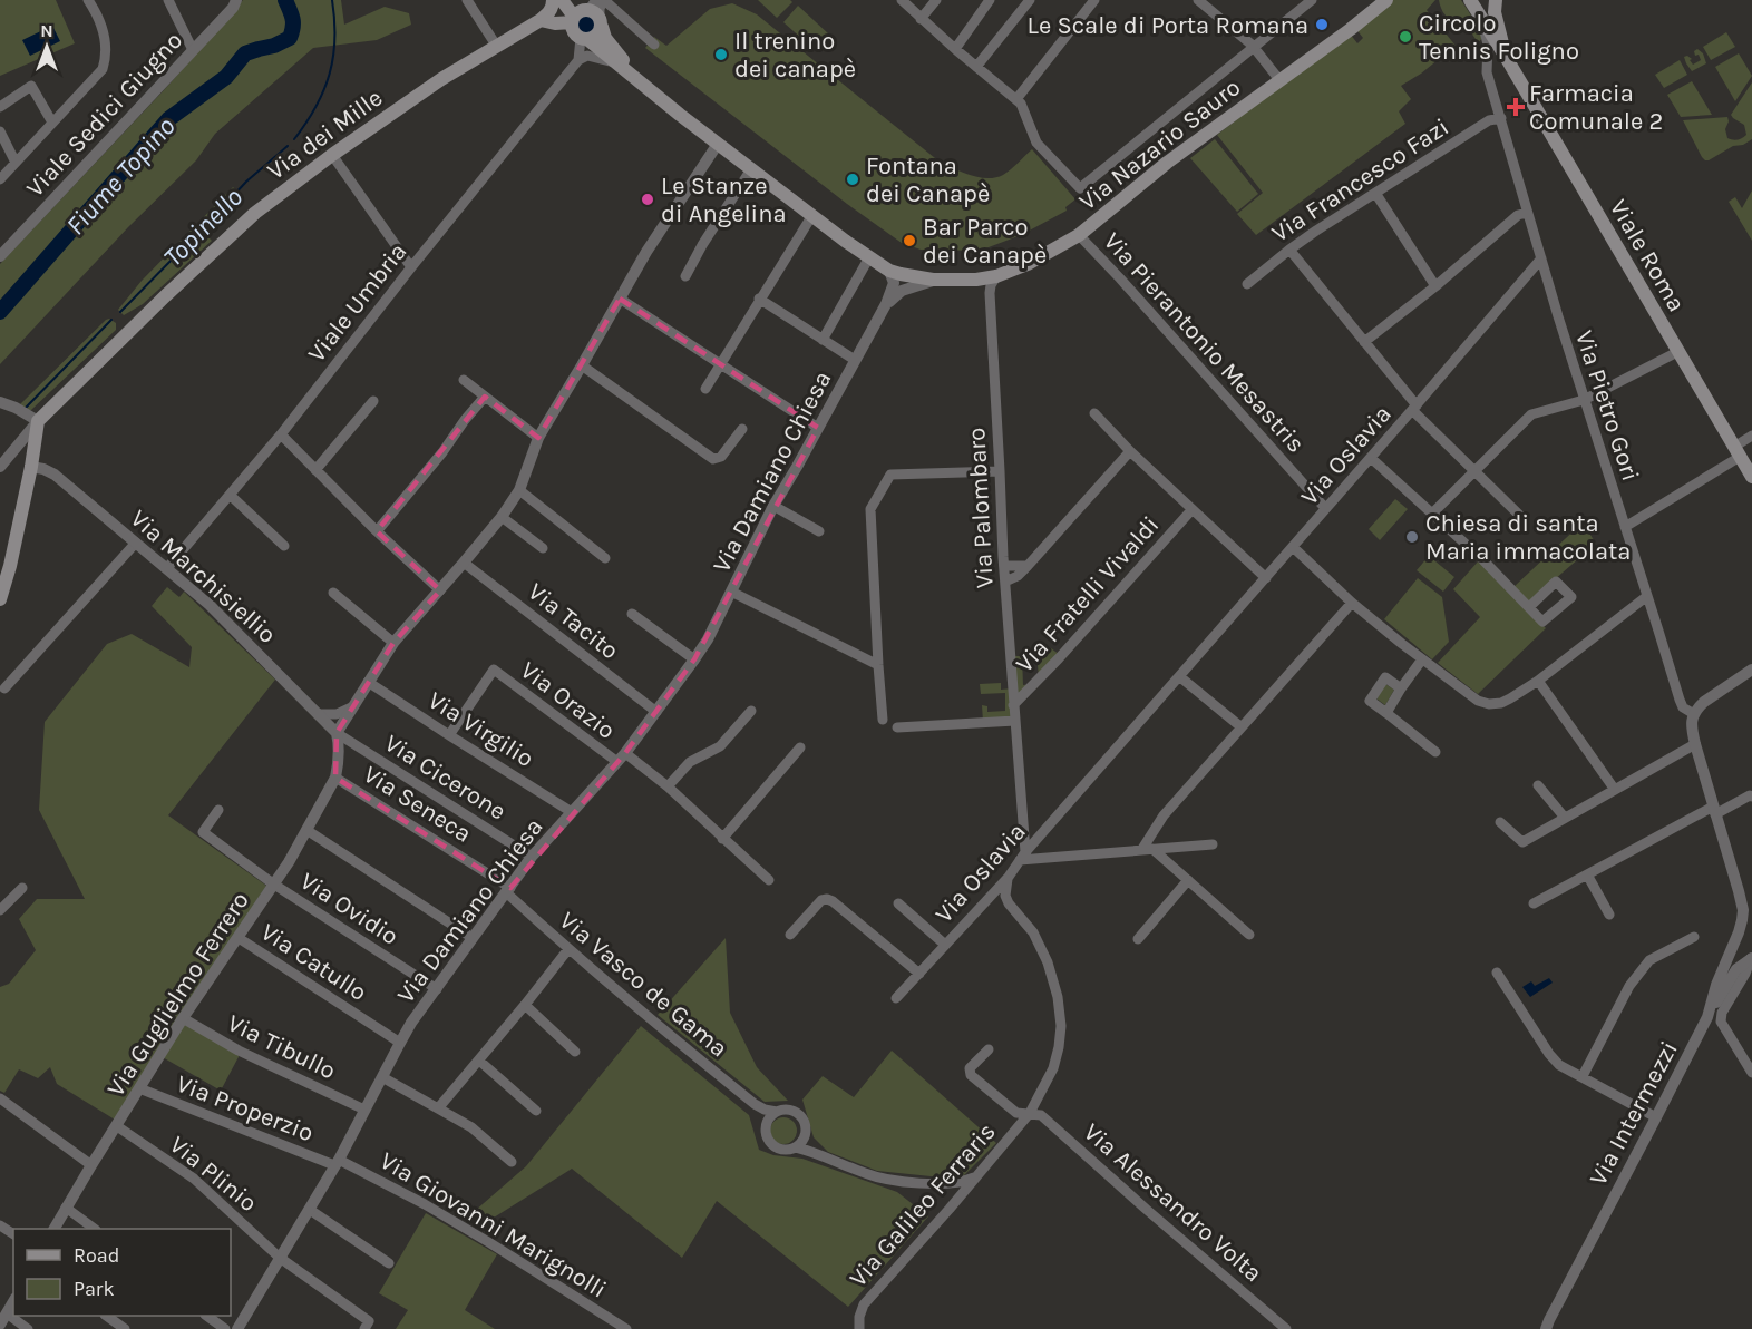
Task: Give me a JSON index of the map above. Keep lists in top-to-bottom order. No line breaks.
{"streets":{"main road":["Via dei Mille","Via Nazario Sauro","Viale Roma"],"street":["Viale Sedici Giugno","Via Francesco Fazi","Viale Umbria","Via Pierantonio Mesastris","Via Pietro Gori","Via Oslavia","Via Damiano Chiesa","Via Palombaro","Via Marchisiellio","Via Fratelli Vivaldi","Via Tacito","Via Orazio","Via Virgilio","Via Cicerone","Via Seneca","Via Ovidio","Via Catullo","Via Vasco de Gama","Via Guglielmo Ferrero","Via Tibullo","Via Properzio","Via Intermezzi","Via Plinio","Via Alessandro Volta","Via Galileo Ferraris","Via Giovanni Marignolli"]},"crossings":[["Via Nazario Sauro","Via Pierantonio Mesastris"],["Via Nazario Sauro","Via Damiano Chiesa"],["Via Nazario Sauro","Via Palombaro"],["Via Francesco Fazi","Via Pietro Gori"],["Viale Umbria","Via Marchisiellio"],["Via Pierantonio Mesastris","Via Oslavia"],["Via Pietro Gori","Via Oslavia"],["Via Oslavia","Via Palombaro"],["Via Damiano Chiesa","Via Tacito"],["Via Damiano Chiesa","Via Orazio"],["Via Damiano Chiesa","Via Virgilio"],["Via Damiano Chiesa","Via Cicerone"],["Via Damiano Chiesa","Via Seneca"],["Via Damiano Chiesa","Via Ovidio"],["Via Damiano Chiesa","Via Catullo"],["Via Damiano Chiesa","Via Vasco de Gama"],["Via Damiano Chiesa","Via Tibullo"],["Via Damiano Chiesa","Via Properzio"],["Via Damiano Chiesa","Via Plinio"],["Via Damiano Chiesa","Via Giovanni Marignolli"],["Via Palombaro","Via Fratelli Vivaldi"],["Via Marchisiellio","Via Cicerone"],["Via Marchisiellio","Via Guglielmo Ferrero"],["Via Orazio","Via Virgilio"],["Via Cicerone","Via Guglielmo Ferrero"],["Via Seneca","Via Vasco de Gama"],["Via Seneca","Via Guglielmo Ferrero"],["Via Ovidio","Via Guglielmo Ferrero"],["Via Catullo","Via Guglielmo Ferrero"],["Via Vasco de Gama","Via Galileo Ferraris"],["Via Guglielmo Ferrero","Via Tibullo"],["Via Guglielmo Ferrero","Via Properzio"],["Via Guglielmo Ferrero","Via Plinio"],["Via Properzio","Via Giovanni Marignolli"],["Via Alessandro Volta","Via Galileo Ferraris"]],"water":["Fiume Topino","Topinello"],"places":{"other":["Le Scale di Porta Romana","Circolo Tennis Foligno","Il trenino dei canapè","Fontana dei Canapè","Le Stanze di Angelina","Bar Parco dei Canapè","Chiesa di santa Maria immacolata"],"health":["Farmacia Comunale 2"]},"legend":["Road","Park"],"north":"top"}
